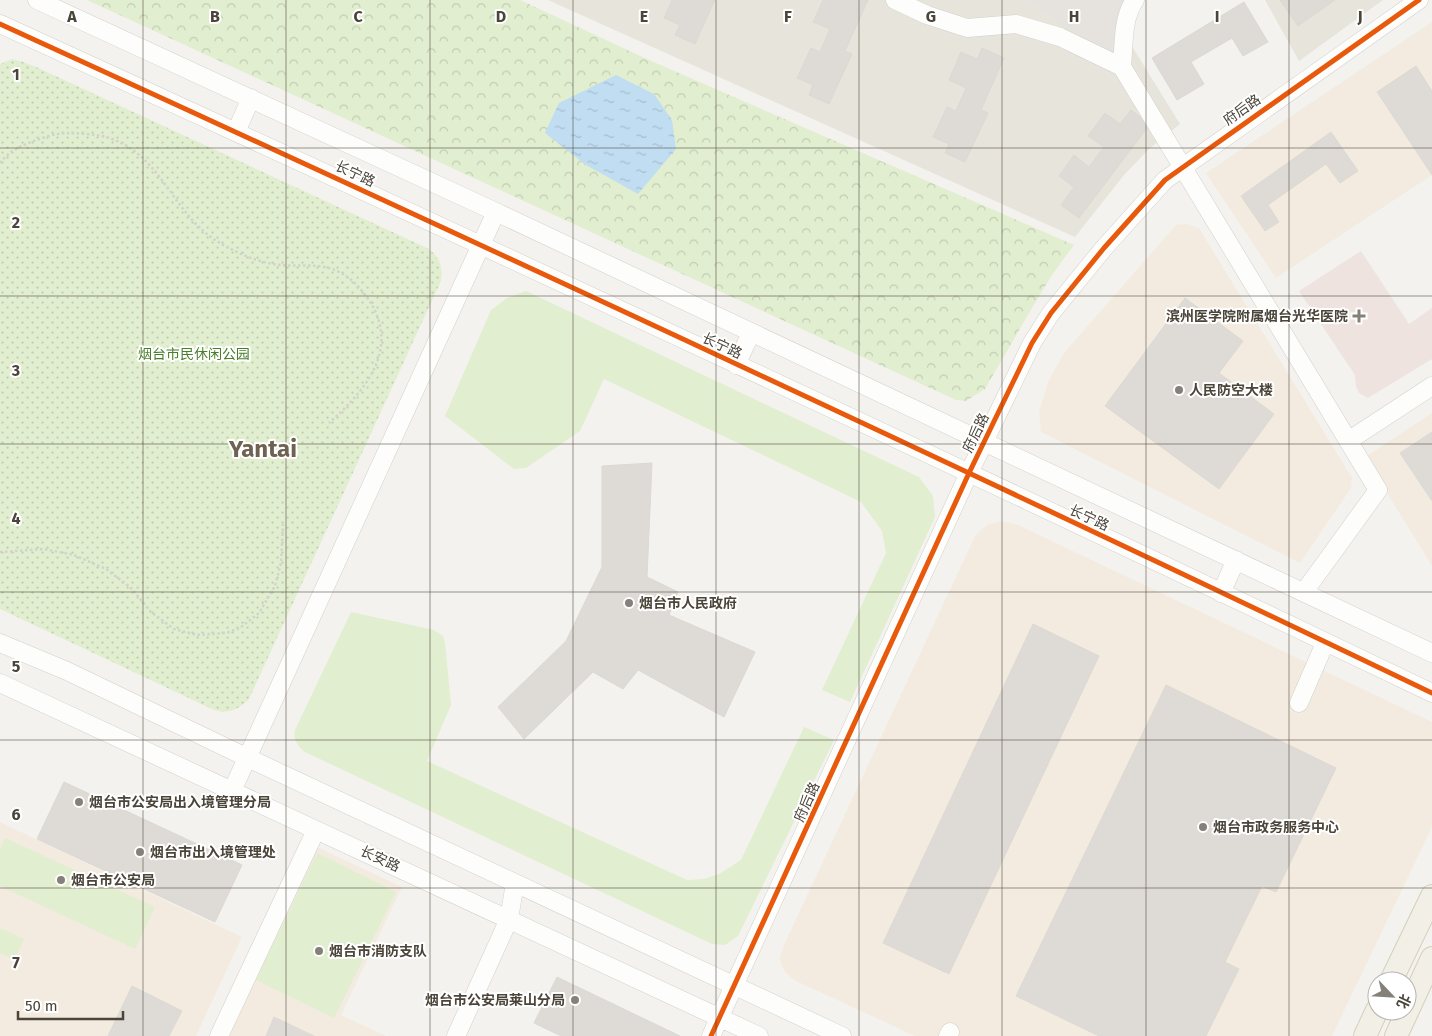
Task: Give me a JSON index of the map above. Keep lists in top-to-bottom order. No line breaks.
{"streets":{"street":["府后路","长宁路","长安路"]},"crossings":[["府后路","长宁路"],["府后路","长安路"]],"districts":["Yantai"],"parks":["烟台市民休闲公园"],"places":{"health":["滨州医学院附属烟台光华医院"],"other":["人民防空大楼","烟台市人民政府","烟台市公安局出入境管理分局","烟台市政务服务中心","烟台市出入境管理处","烟台市公安局","烟台市消防支队","烟台市公安局莱山分局"]},"scale_bar":"50 m","north":"bottom right","grid":{"columns":["A","B","C","D","E","F","G","H","I","J"],"rows":["1","2","3","4","5","6","7"]}}
